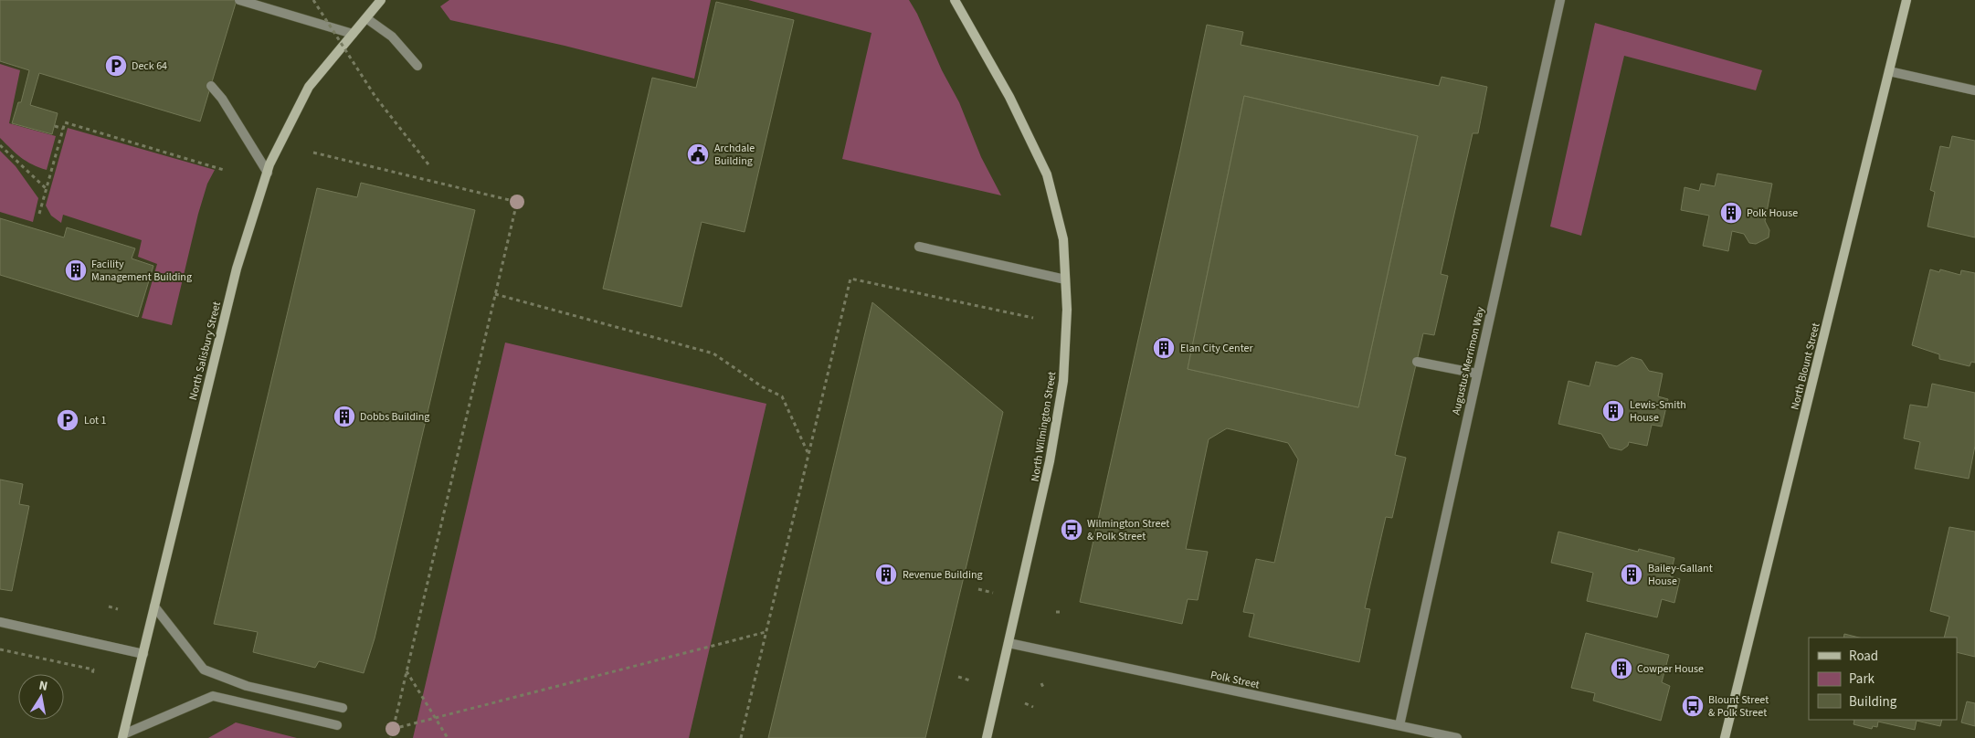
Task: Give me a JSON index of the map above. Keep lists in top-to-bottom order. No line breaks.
{"streets":{"main road":["North Salisbury Street","North Blount Street","North Wilmington Street"],"street":["Augustus Merrimon Way","Polk Street"]},"crossings":[["Augustus Merrimon Way","Polk Street"],["North Wilmington Street","Polk Street"]],"places":{"parking":["Deck 64","Lot 1"],"public building":["Archdale Building"],"building":["Polk House","Facility Management Building","Elan City Center","Lewis-Smith House","Dobbs Building","Revenue Building","Bailey-Gallant House","Cowper House"],"bus stop":["Wilmington Street & Polk Street","Blount Street & Polk Street"]},"legend":["Road","Park","Building"],"north":"top"}
